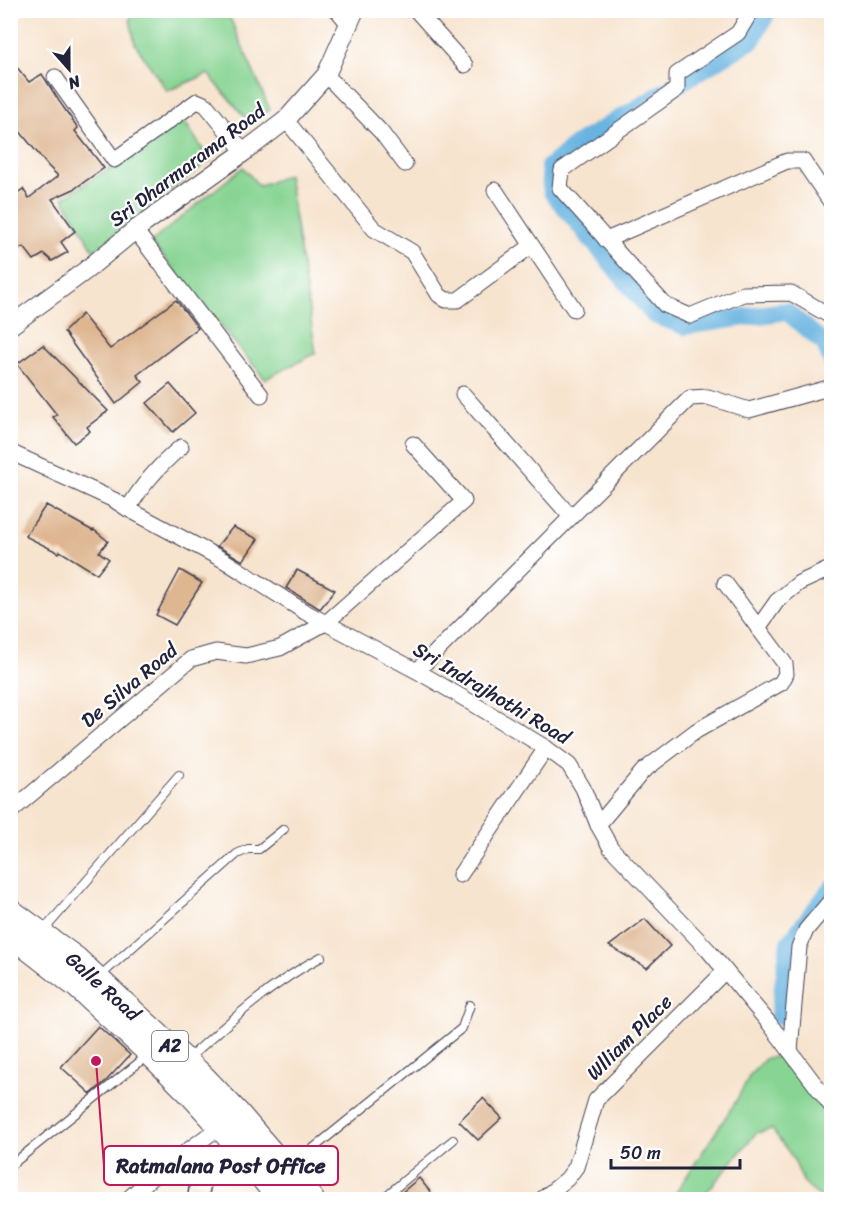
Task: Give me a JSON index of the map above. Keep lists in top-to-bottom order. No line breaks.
{"streets":{"highway":["Galle Road","A2"],"street":["Sri Dharmarama Road","De Silva Road","Sri Indrajhothi Road","Wlliam Place"]},"crossings":[["De Silva Road","Sri Indrajhothi Road"],["Sri Indrajhothi Road","Wlliam Place"]],"places":["Ratmalana Post Office"],"scale_bar":"50 m","north":"bottom"}
